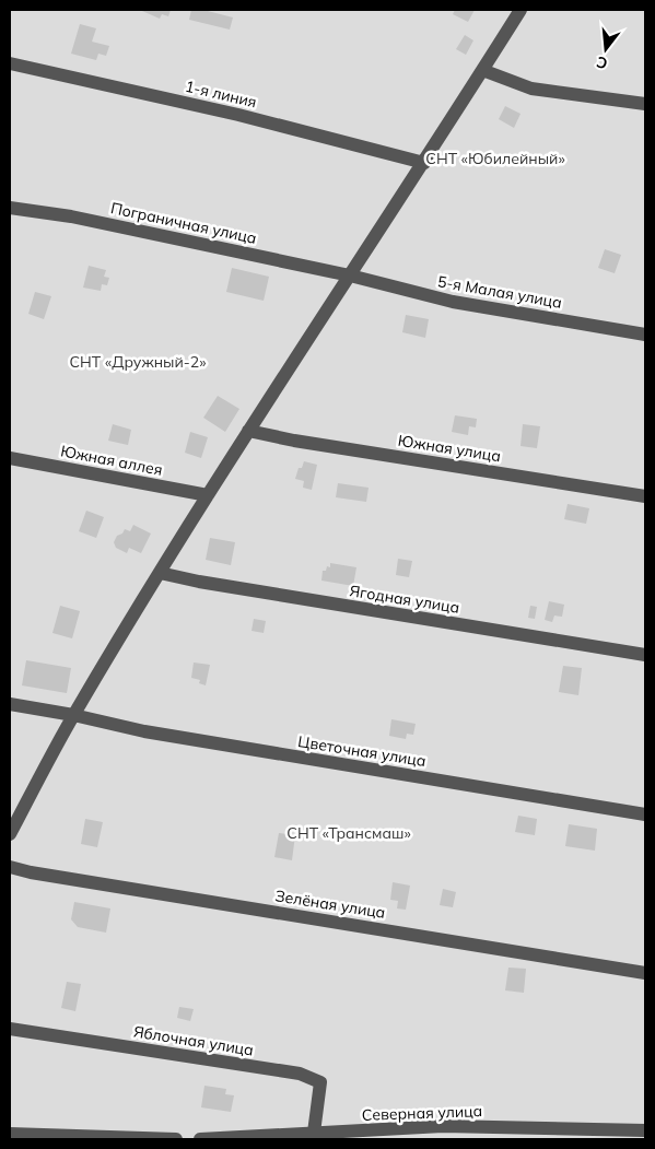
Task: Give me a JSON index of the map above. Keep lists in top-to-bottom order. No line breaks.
{"streets":{"street":["1-я линия","Пограничная улица","5-я Малая улица","Южная улица","Южная аллея","Ягодная улица","Цветочная улица","Зелёная улица","Яблочная улица","Северная улица"]},"crossings":[["Пограничная улица","5-я Малая улица"],["Яблочная улица","Северная улица"]],"parks":["СНТ «Юбилейный»","СНТ «Дружный-2»","СНТ «Трансмаш»"],"north":"bottom"}
